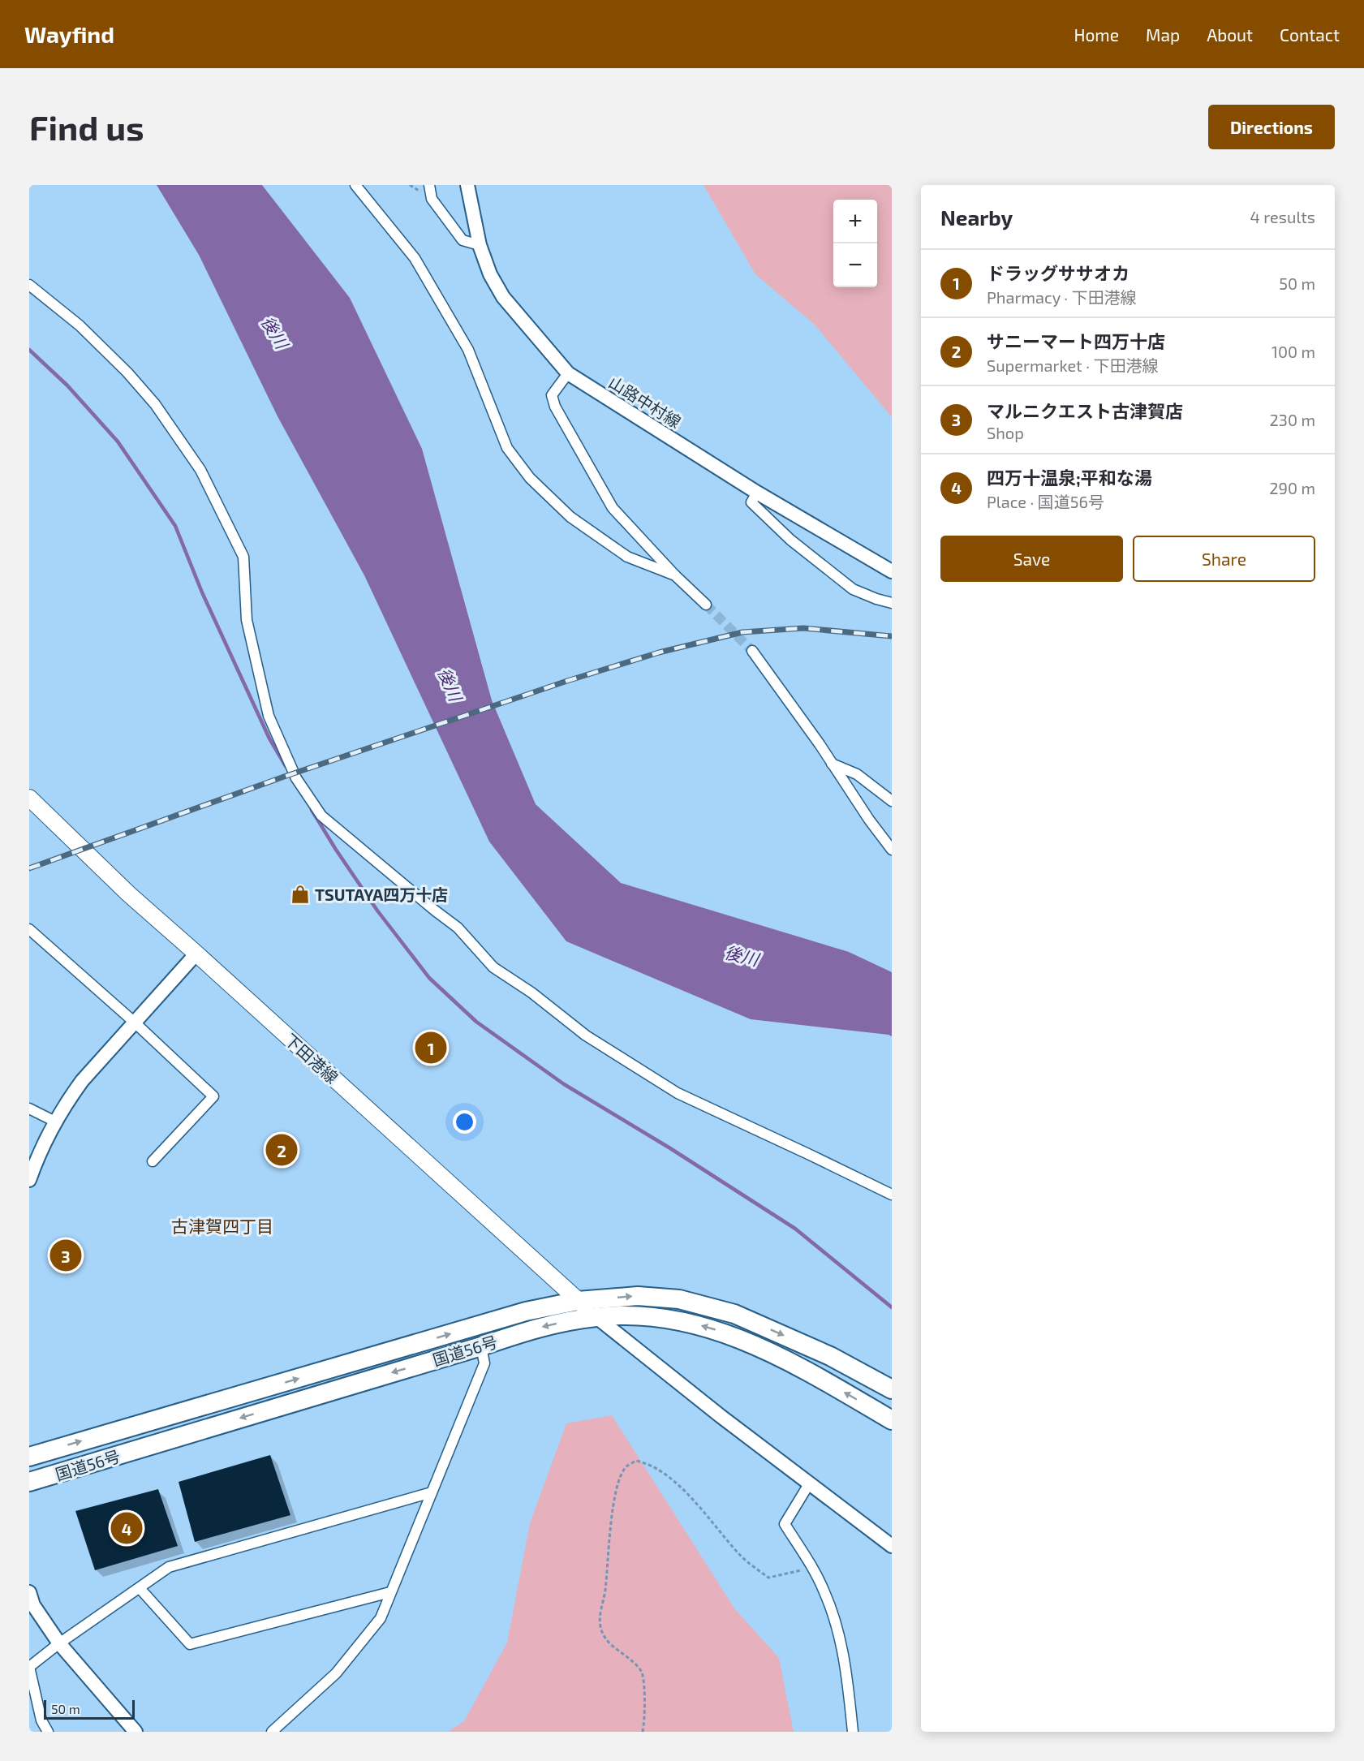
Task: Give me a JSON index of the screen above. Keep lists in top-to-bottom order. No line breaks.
{"streets":{"highway":["国道56号"],"main road":["下田港線"],"street":["山路中村線"]},"crossings":[["下田港線","国道56号"]],"districts":["古津賀四丁目"],"water":["後川"],"places":{"shop":["TSUTAYA四万十店"]},"scale_bar":"50 m","page":{"header":"Wayfind","nav":["Home","Map","About","Contact"],"buttons":["Directions",["Save","Share"]],"title":"Find us","heading":["Nearby","4 results"],"map_buttons":["+","−"],"list":[{"mark":"1","name":"ドラッグササオカ","note":"Pharmacy · 下田港線","value":"50 m"},{"mark":"2","name":"サニーマート四万十店","note":"Supermarket · 下田港線","value":"100 m"},{"mark":"3","name":"マルニクエスト古津賀店","note":"Shop","value":"230 m"},{"mark":"4","name":"四万十温泉;平和な湯","note":"Place · 国道56号","value":"290 m"}],"pins":["1","2","3","4"],"scale":"50 m"}}
